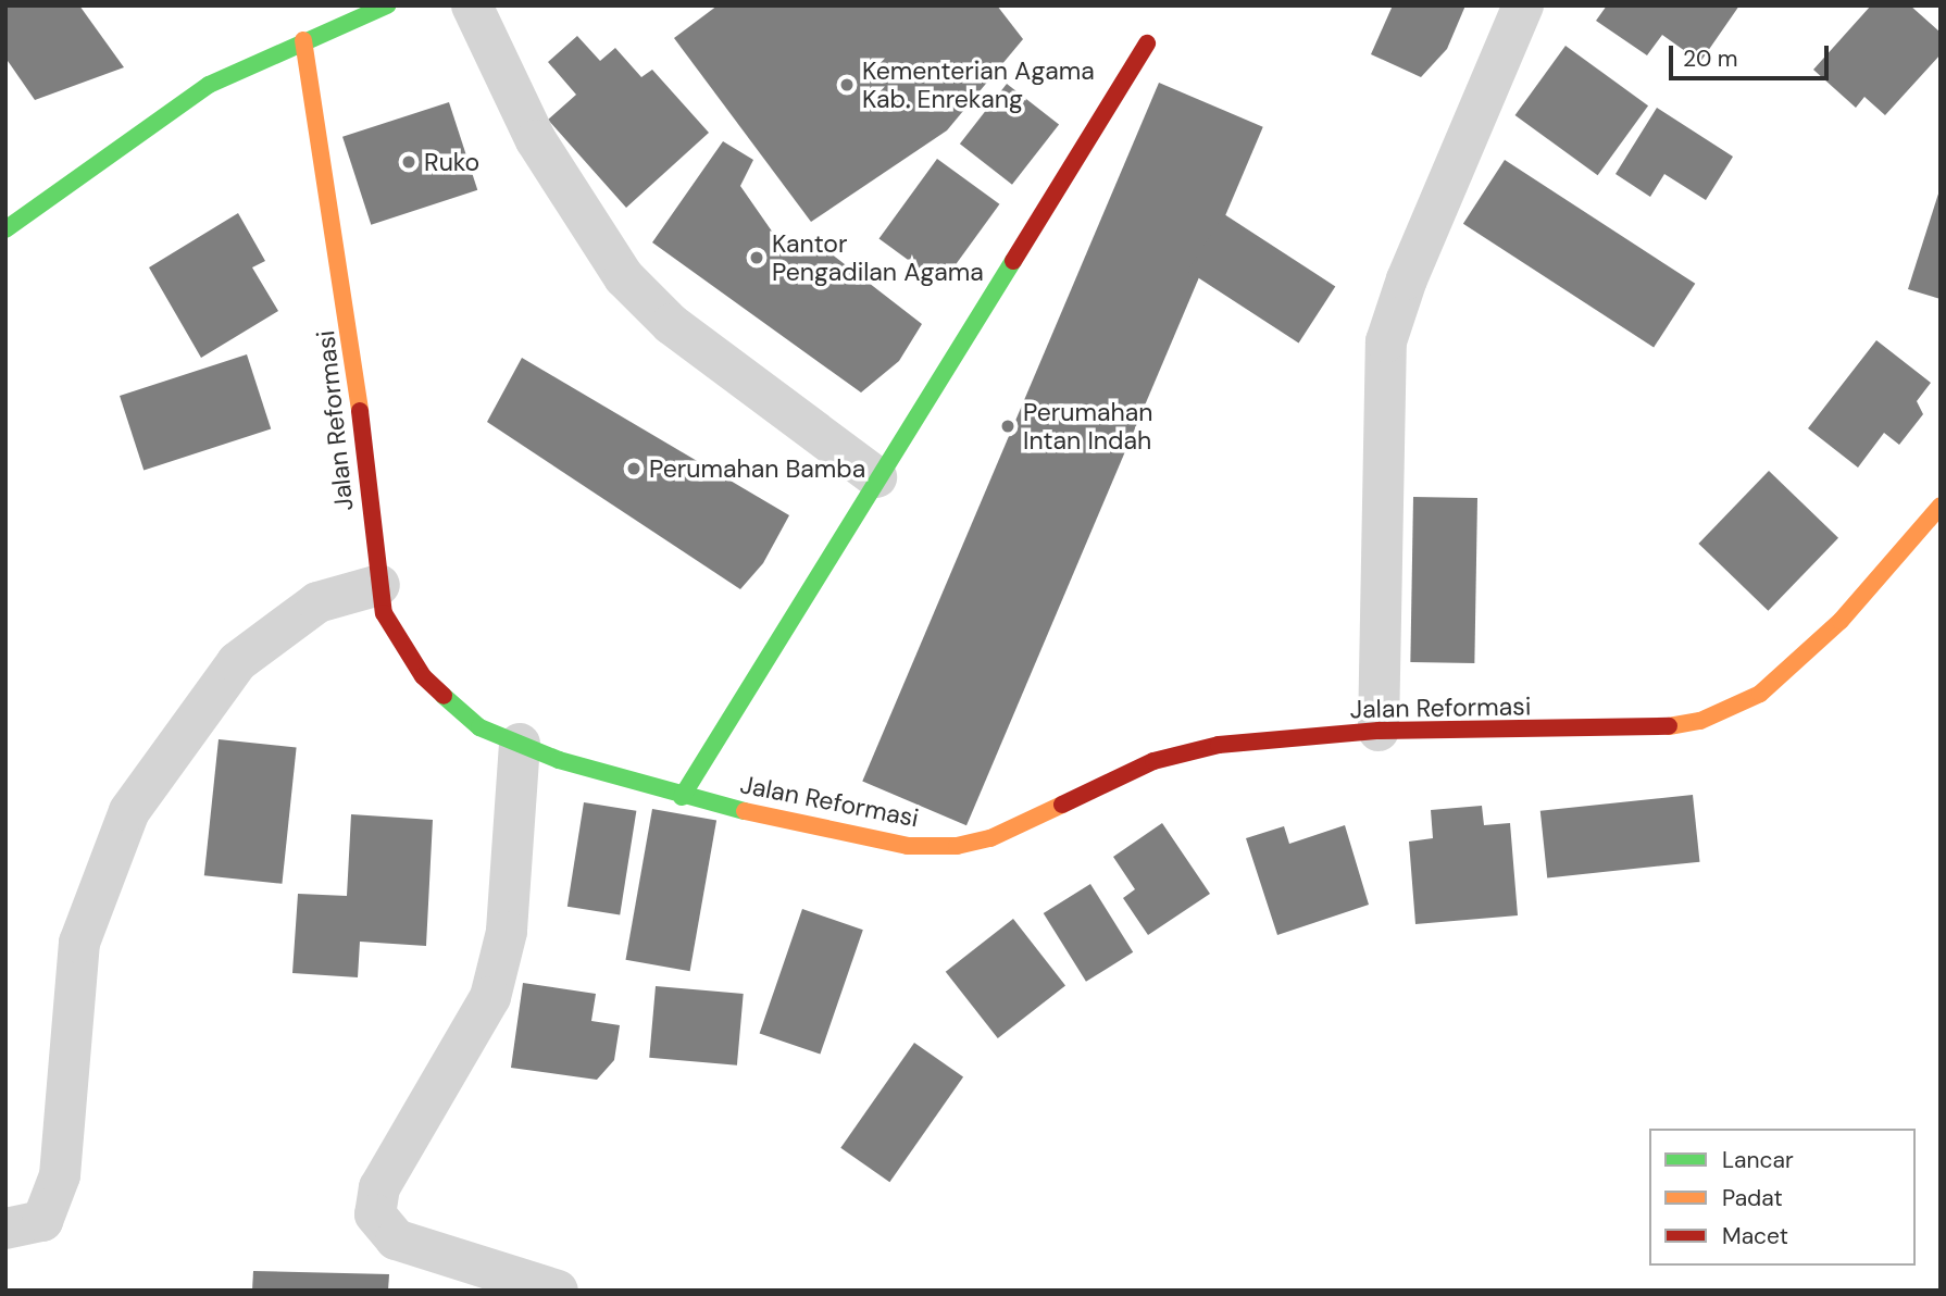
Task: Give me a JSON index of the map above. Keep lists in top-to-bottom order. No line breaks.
{"streets":{"main road":["Jalan Reformasi"]},"places":["Kementerian Agama Kab. Enrekang","Ruko","Kantor Pengadilan Agama","Perumahan Intan Indah","Perumahan Bamba"],"legend":["Lancar","Padat","Macet"],"scale_bar":"20 m"}
